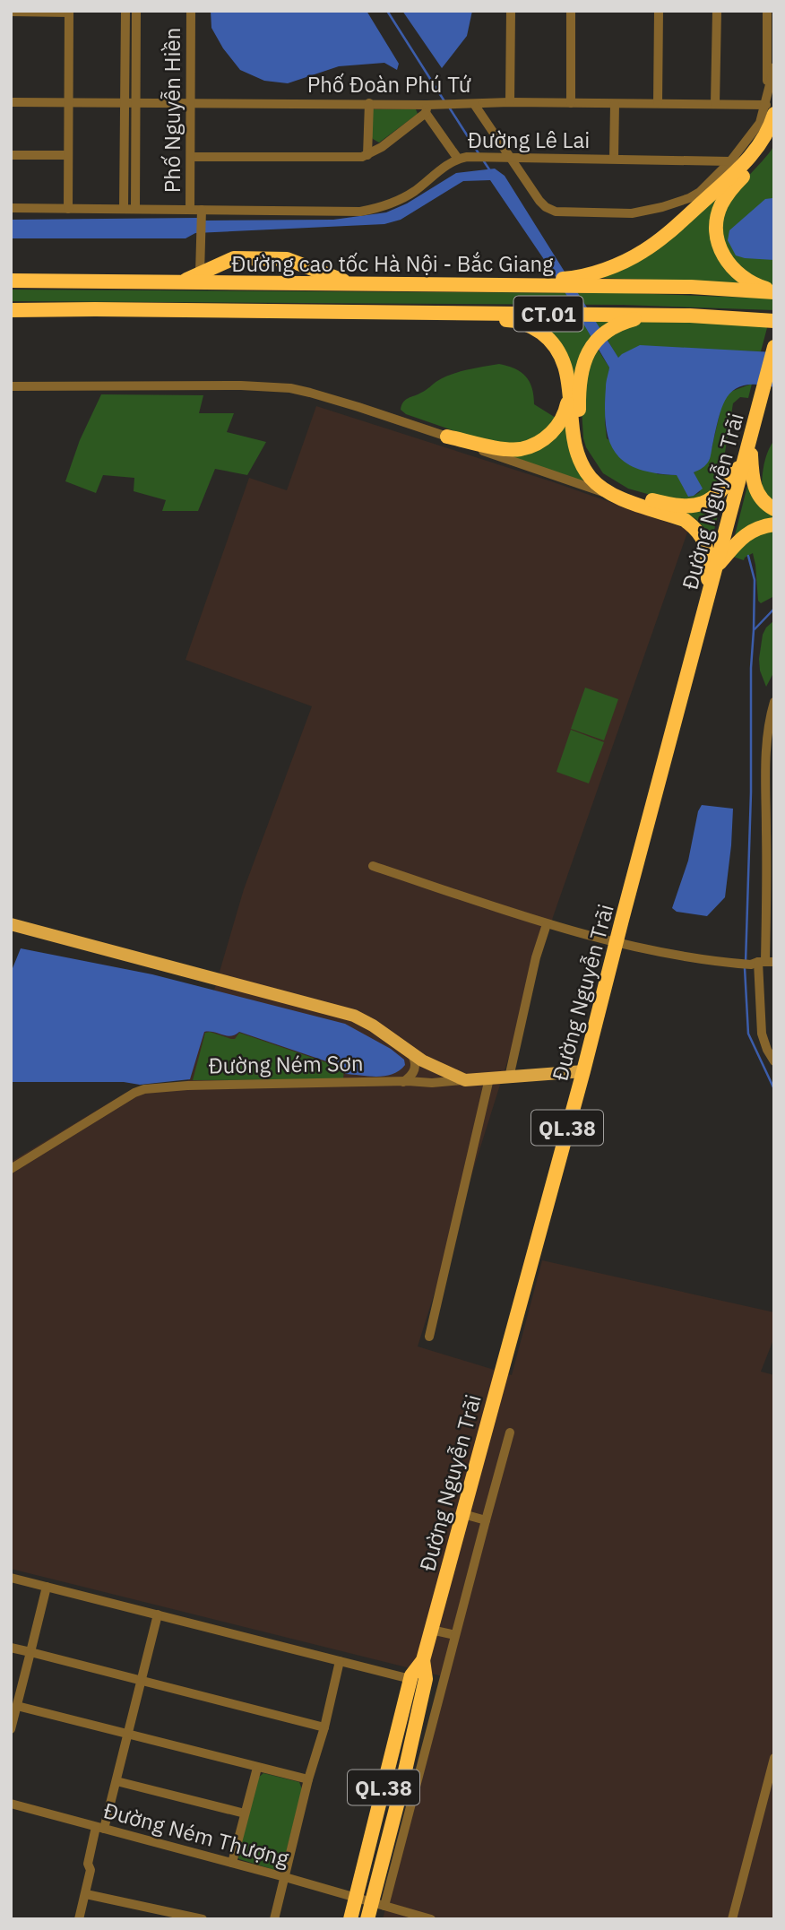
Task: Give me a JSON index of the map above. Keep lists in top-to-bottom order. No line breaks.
{"streets":{"highway":["Đường cao tốc Hà Nội - Bắc Giang","CT.01","Đường Nguyễn Trãi","QL.38"],"main road":["Đường Ném Sơn"],"street":["Phố Đoàn Phú Tứ","Phố Nguyễn Hiền","Đường Lê Lai","Đường Ném Thượng"]},"crossings":[["Phố Đoàn Phú Tứ","Phố Nguyễn Hiền"],["Phố Nguyễn Hiền","Đường Lê Lai"],["Đường Nguyễn Trãi","Đường Ném Sơn"],["Đường Nguyễn Trãi","Đường Ném Thượng"]]}
